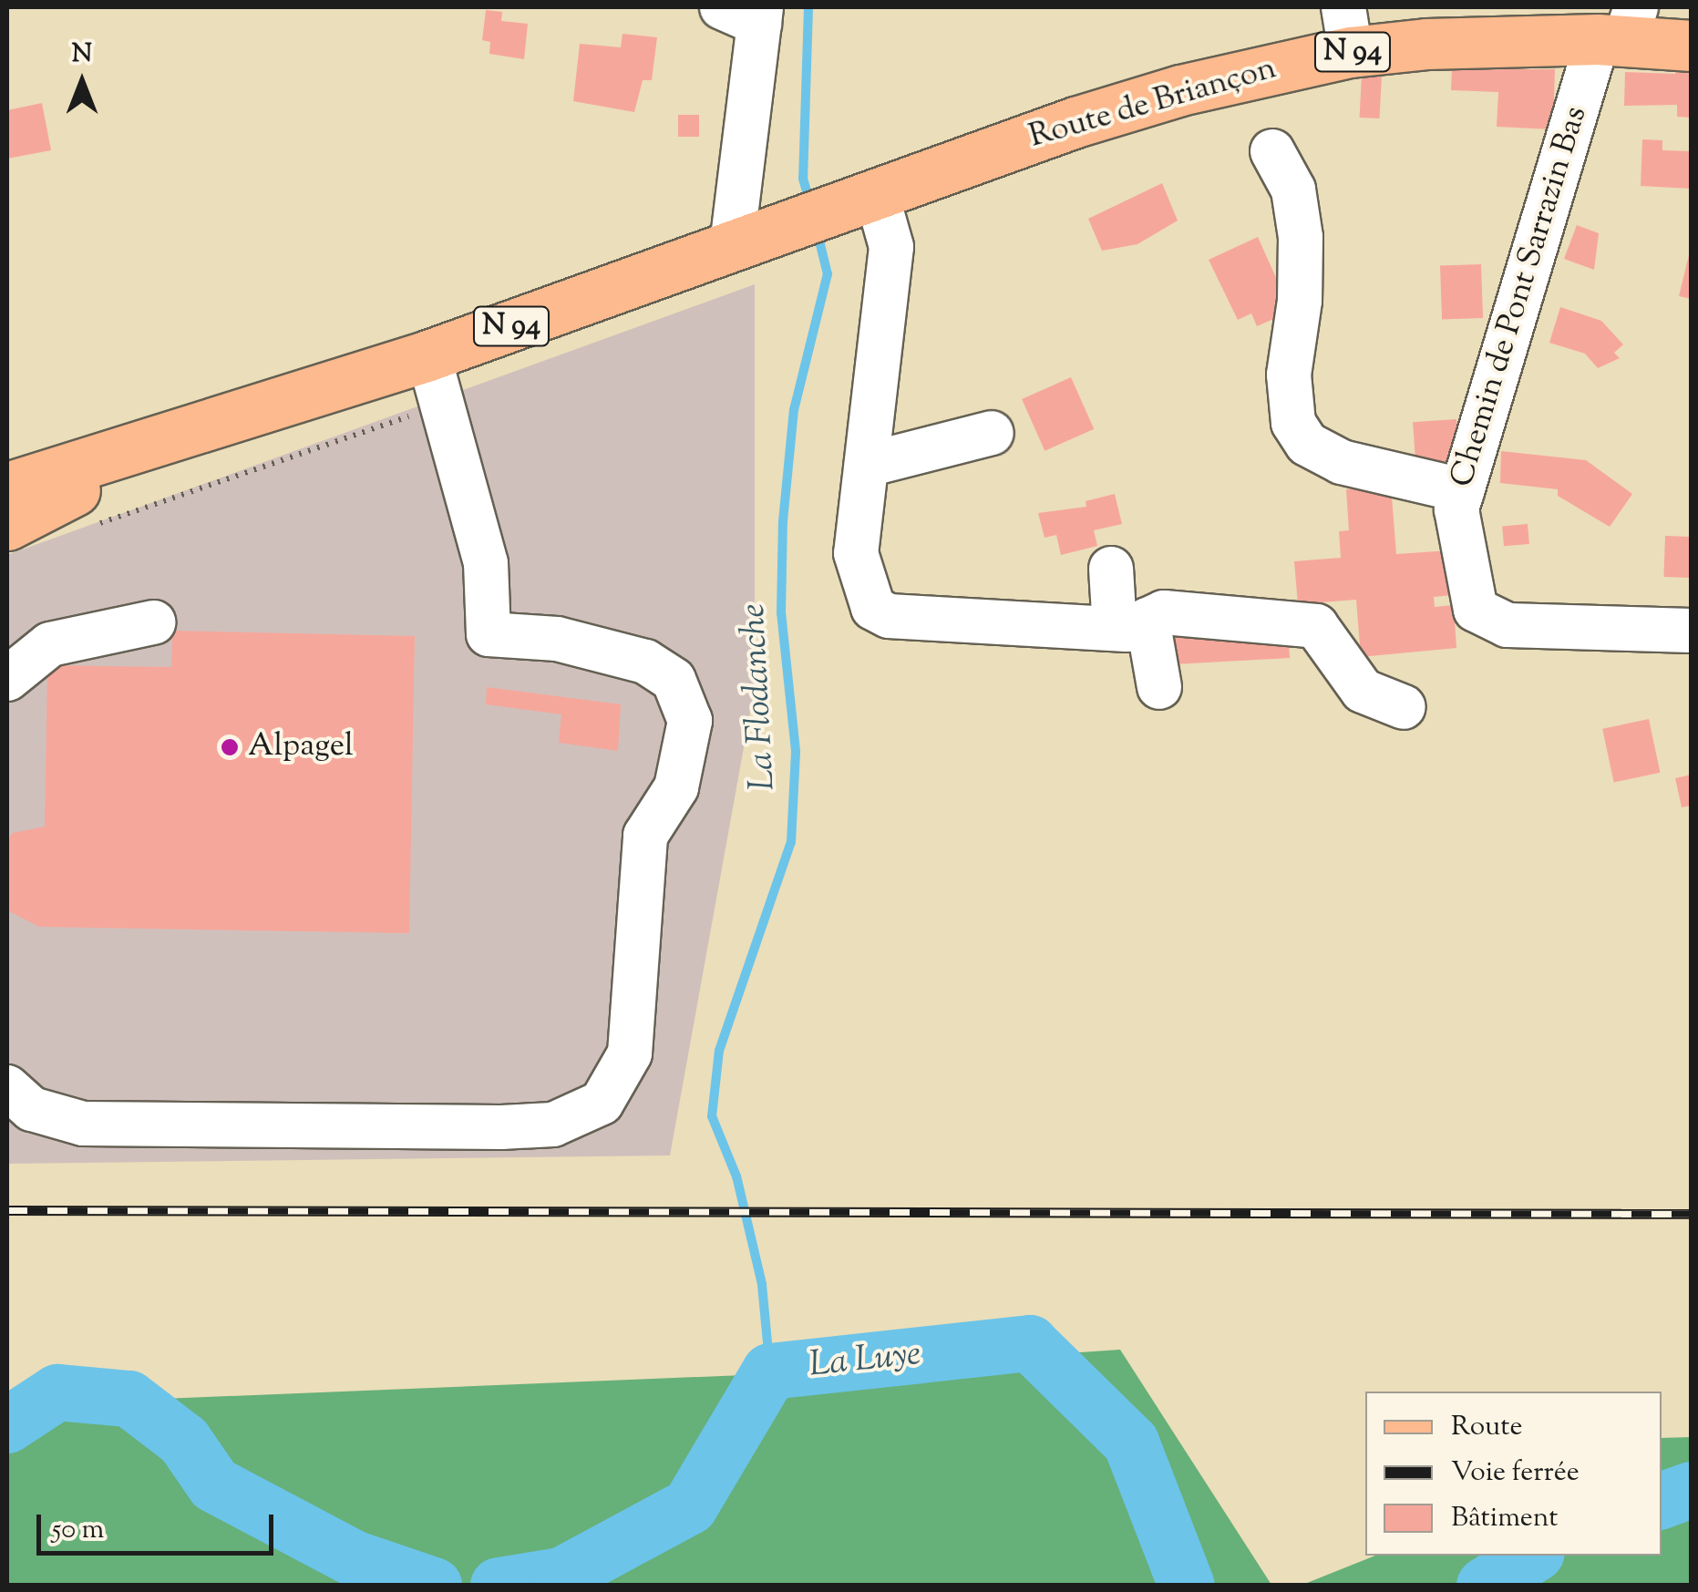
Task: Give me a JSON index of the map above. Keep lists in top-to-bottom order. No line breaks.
{"streets":{"main road":["N 94","Route de Briançon"],"street":["Chemin de Pont Sarrazin Bas"]},"crossings":[["N 94","Route de Briançon"],["Route de Briançon","Chemin de Pont Sarrazin Bas"]],"water":["La Flodanche","La Luye"],"places":["Alpagel"],"legend":["Route","Voie ferrée","Bâtiment"],"scale_bar":"50 m","north":"top"}
